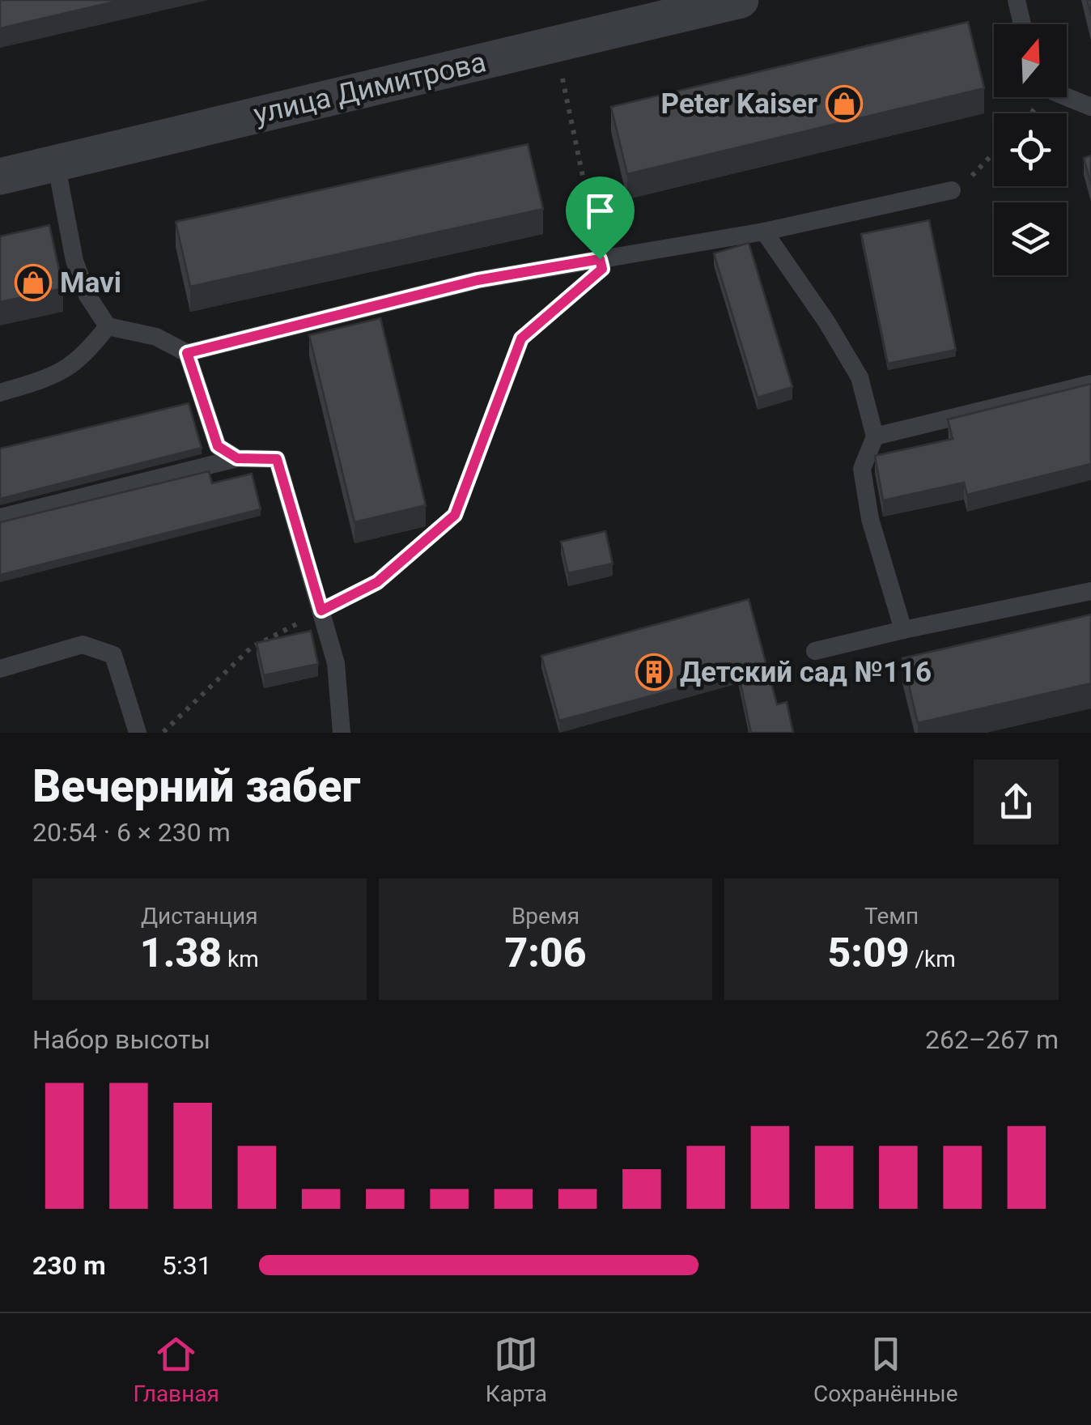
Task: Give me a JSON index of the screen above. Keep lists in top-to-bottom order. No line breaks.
{"streets":{"street":["улица Димитрова"]},"places":{"shop":["Peter Kaiser","Mavi"],"building":["Детский сад №116"]},"north":"top","page":{"heading":["Вечерний забег","20:54 · 6 × 230 m"],"stats":[["Дистанция","1.38 km"],["Время","7:06"],["Темп","5:09 /km"]],"chart":["Набор высоты","262–267 m"],"list":[{"name":"230 m","note":"5:31"}],"tabs":["Главная","Карта","Сохранённые"]}}
